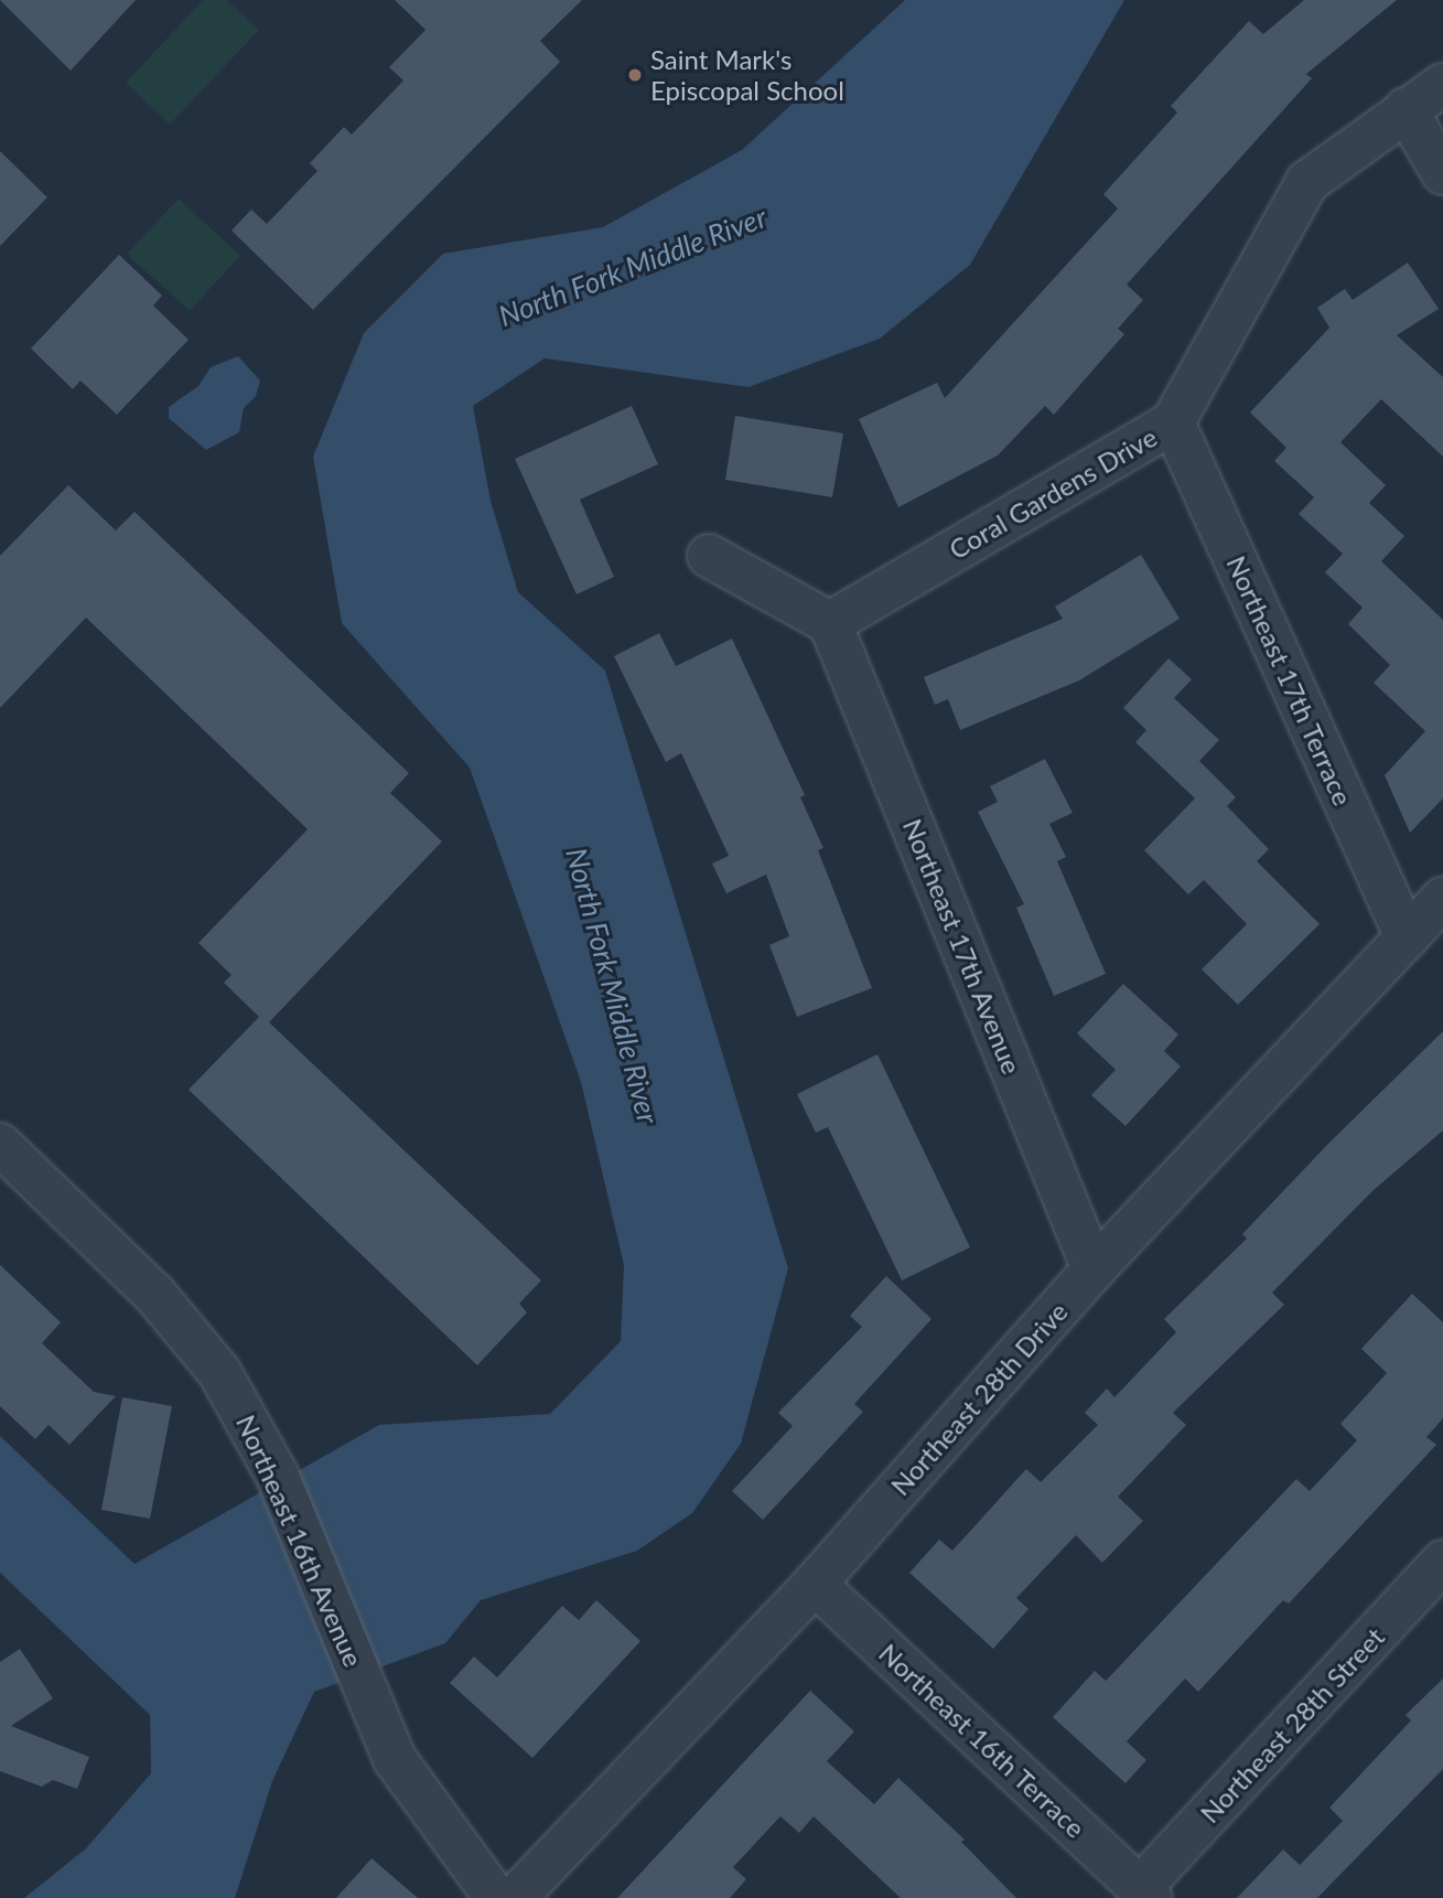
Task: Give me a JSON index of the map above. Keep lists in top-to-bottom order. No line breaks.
{"streets":{"street":["Coral Gardens Drive","Northeast 17th Terrace","Northeast 17th Avenue","Northeast 28th Drive","Northeast 16th Avenue","Northeast 28th Street","Northeast 16th Terrace"]},"crossings":[["Coral Gardens Drive","Northeast 17th Terrace"],["Coral Gardens Drive","Northeast 17th Avenue"],["Northeast 17th Terrace","Northeast 28th Drive"],["Northeast 17th Avenue","Northeast 28th Drive"],["Northeast 28th Drive","Northeast 16th Terrace"],["Northeast 28th Street","Northeast 16th Terrace"]],"water":["North Fork Middle River"],"places":["Saint Mark's Episcopal School"]}
